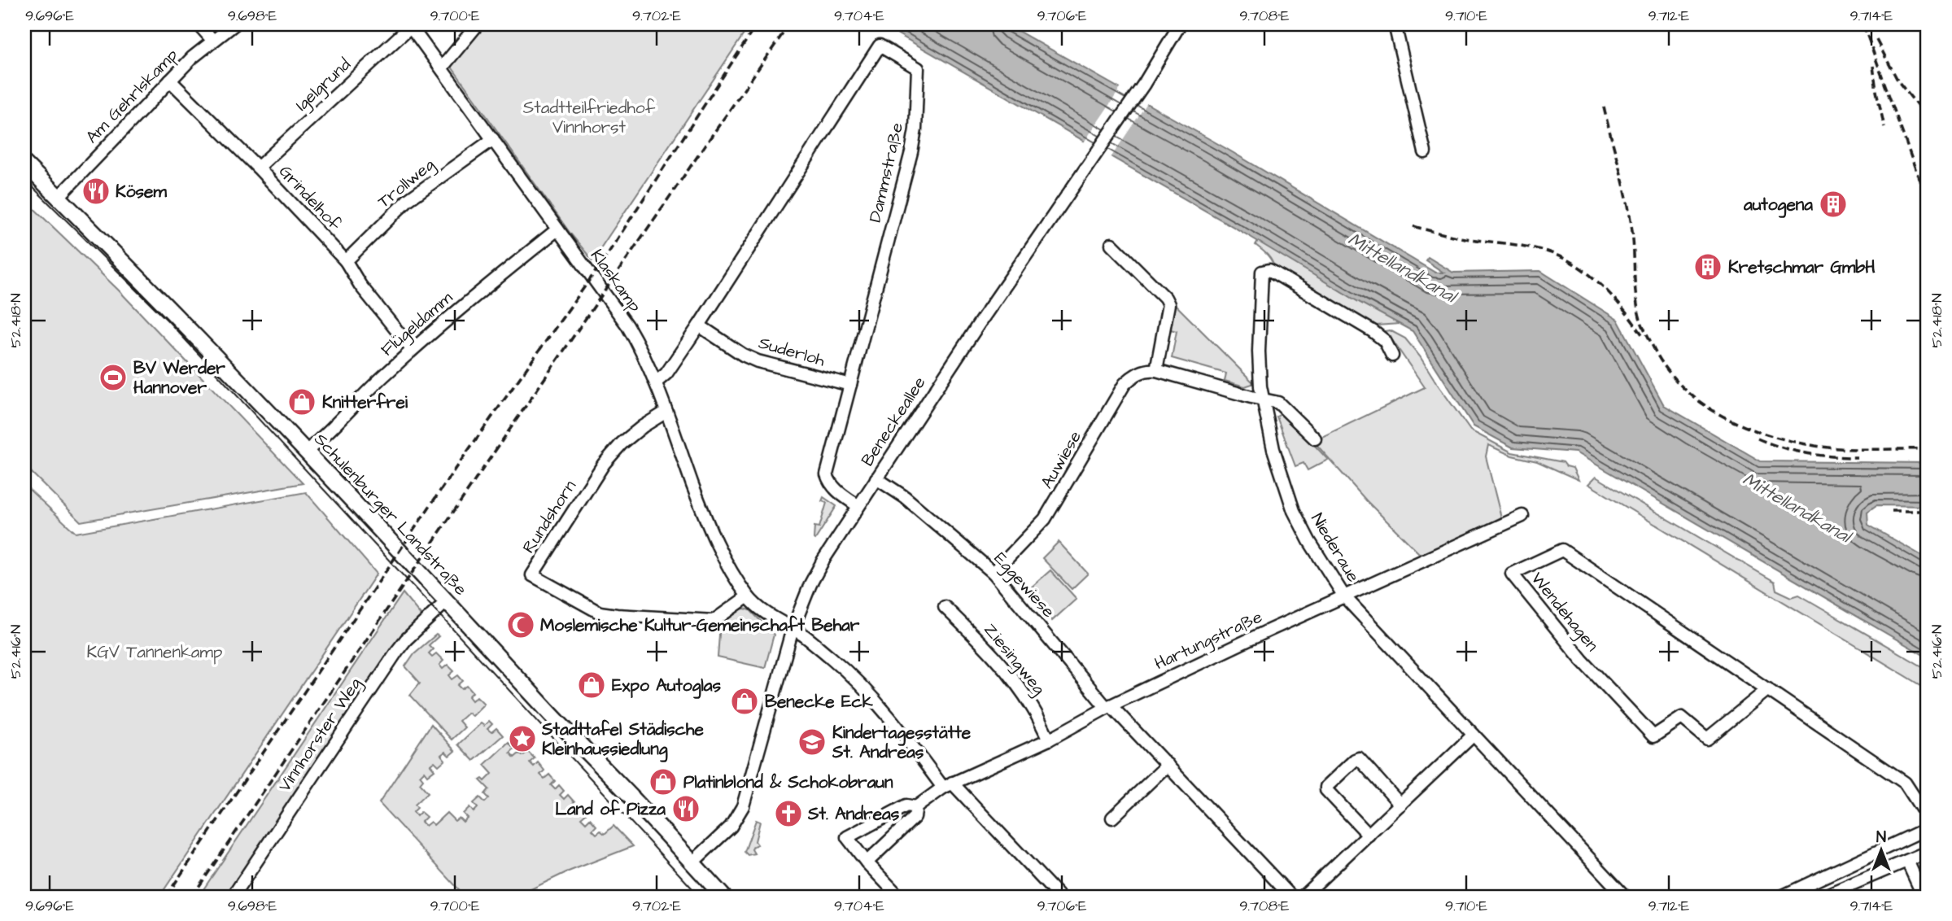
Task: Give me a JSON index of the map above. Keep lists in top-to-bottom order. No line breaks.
{"streets":{"main road":["Schulenburger Landstraße"],"street":["Igelgrund","Am Gehrlskamp","Dammstraße","Trollweg","Grindelhof","Klaskamp","Flügeldamm","Suderloh","Beneckeallee","Auwiese","Rundshorn","Niederaue","Eggewiese","Wendehagen","Hartungstraße","Ziesingweg","Vinnhorster Weg"]},"crossings":[["Igelgrund","Grindelhof"],["Igelgrund","Klaskamp"],["Am Gehrlskamp","Grindelhof"],["Am Gehrlskamp","Schulenburger Landstraße"],["Dammstraße","Klaskamp"],["Dammstraße","Suderloh"],["Dammstraße","Beneckeallee"],["Trollweg","Grindelhof"],["Trollweg","Klaskamp"],["Grindelhof","Flügeldamm"],["Klaskamp","Flügeldamm"],["Klaskamp","Beneckeallee"],["Klaskamp","Rundshorn"],["Klaskamp","Hartungstraße"],["Flügeldamm","Schulenburger Landstraße"],["Beneckeallee","Schulenburger Landstraße"],["Beneckeallee","Eggewiese"],["Auwiese","Eggewiese"],["Schulenburger Landstraße","Vinnhorster Weg"],["Niederaue","Hartungstraße"],["Eggewiese","Hartungstraße"],["Hartungstraße","Ziesingweg"]],"water":["Mittellandkanal"],"parks":["Stadtteilfriedhof Vinnhorst","KGV Tannenkamp"],"places":{"restaurant":["Kösem","Land of Pizza"],"building":["autogena","Kretschmar GmbH"],"sports":["BV Werder Hannover"],"shop":["Knitterfrei","Expo Autoglas","Benecke Eck","Platinblond & Schokobraun"],"mosque":["Moslemische Kultur-Gemeinschaft Behar"],"place":["Stadttafel Städische Kleinhaussiedlung"],"school or university":["Kindertagesstätte St. Andreas"],"church":["St. Andreas"]},"north":"top","coordinates":["9.696°E","9.698°E","9.700°E","9.702°E","9.704°E","9.706°E","9.708°E","9.710°E","9.712°E","9.714°E","52.418°N","52.416°N"]}
